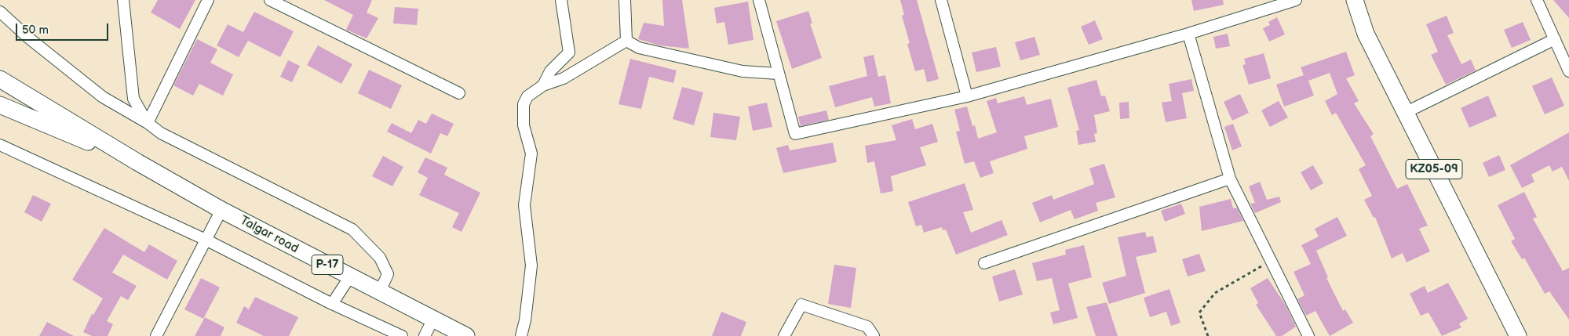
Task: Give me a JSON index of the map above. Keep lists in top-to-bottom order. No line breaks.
{"streets":{"main road":["KZ05-09","Talgar road","P-17"]},"scale_bar":"50 m"}
